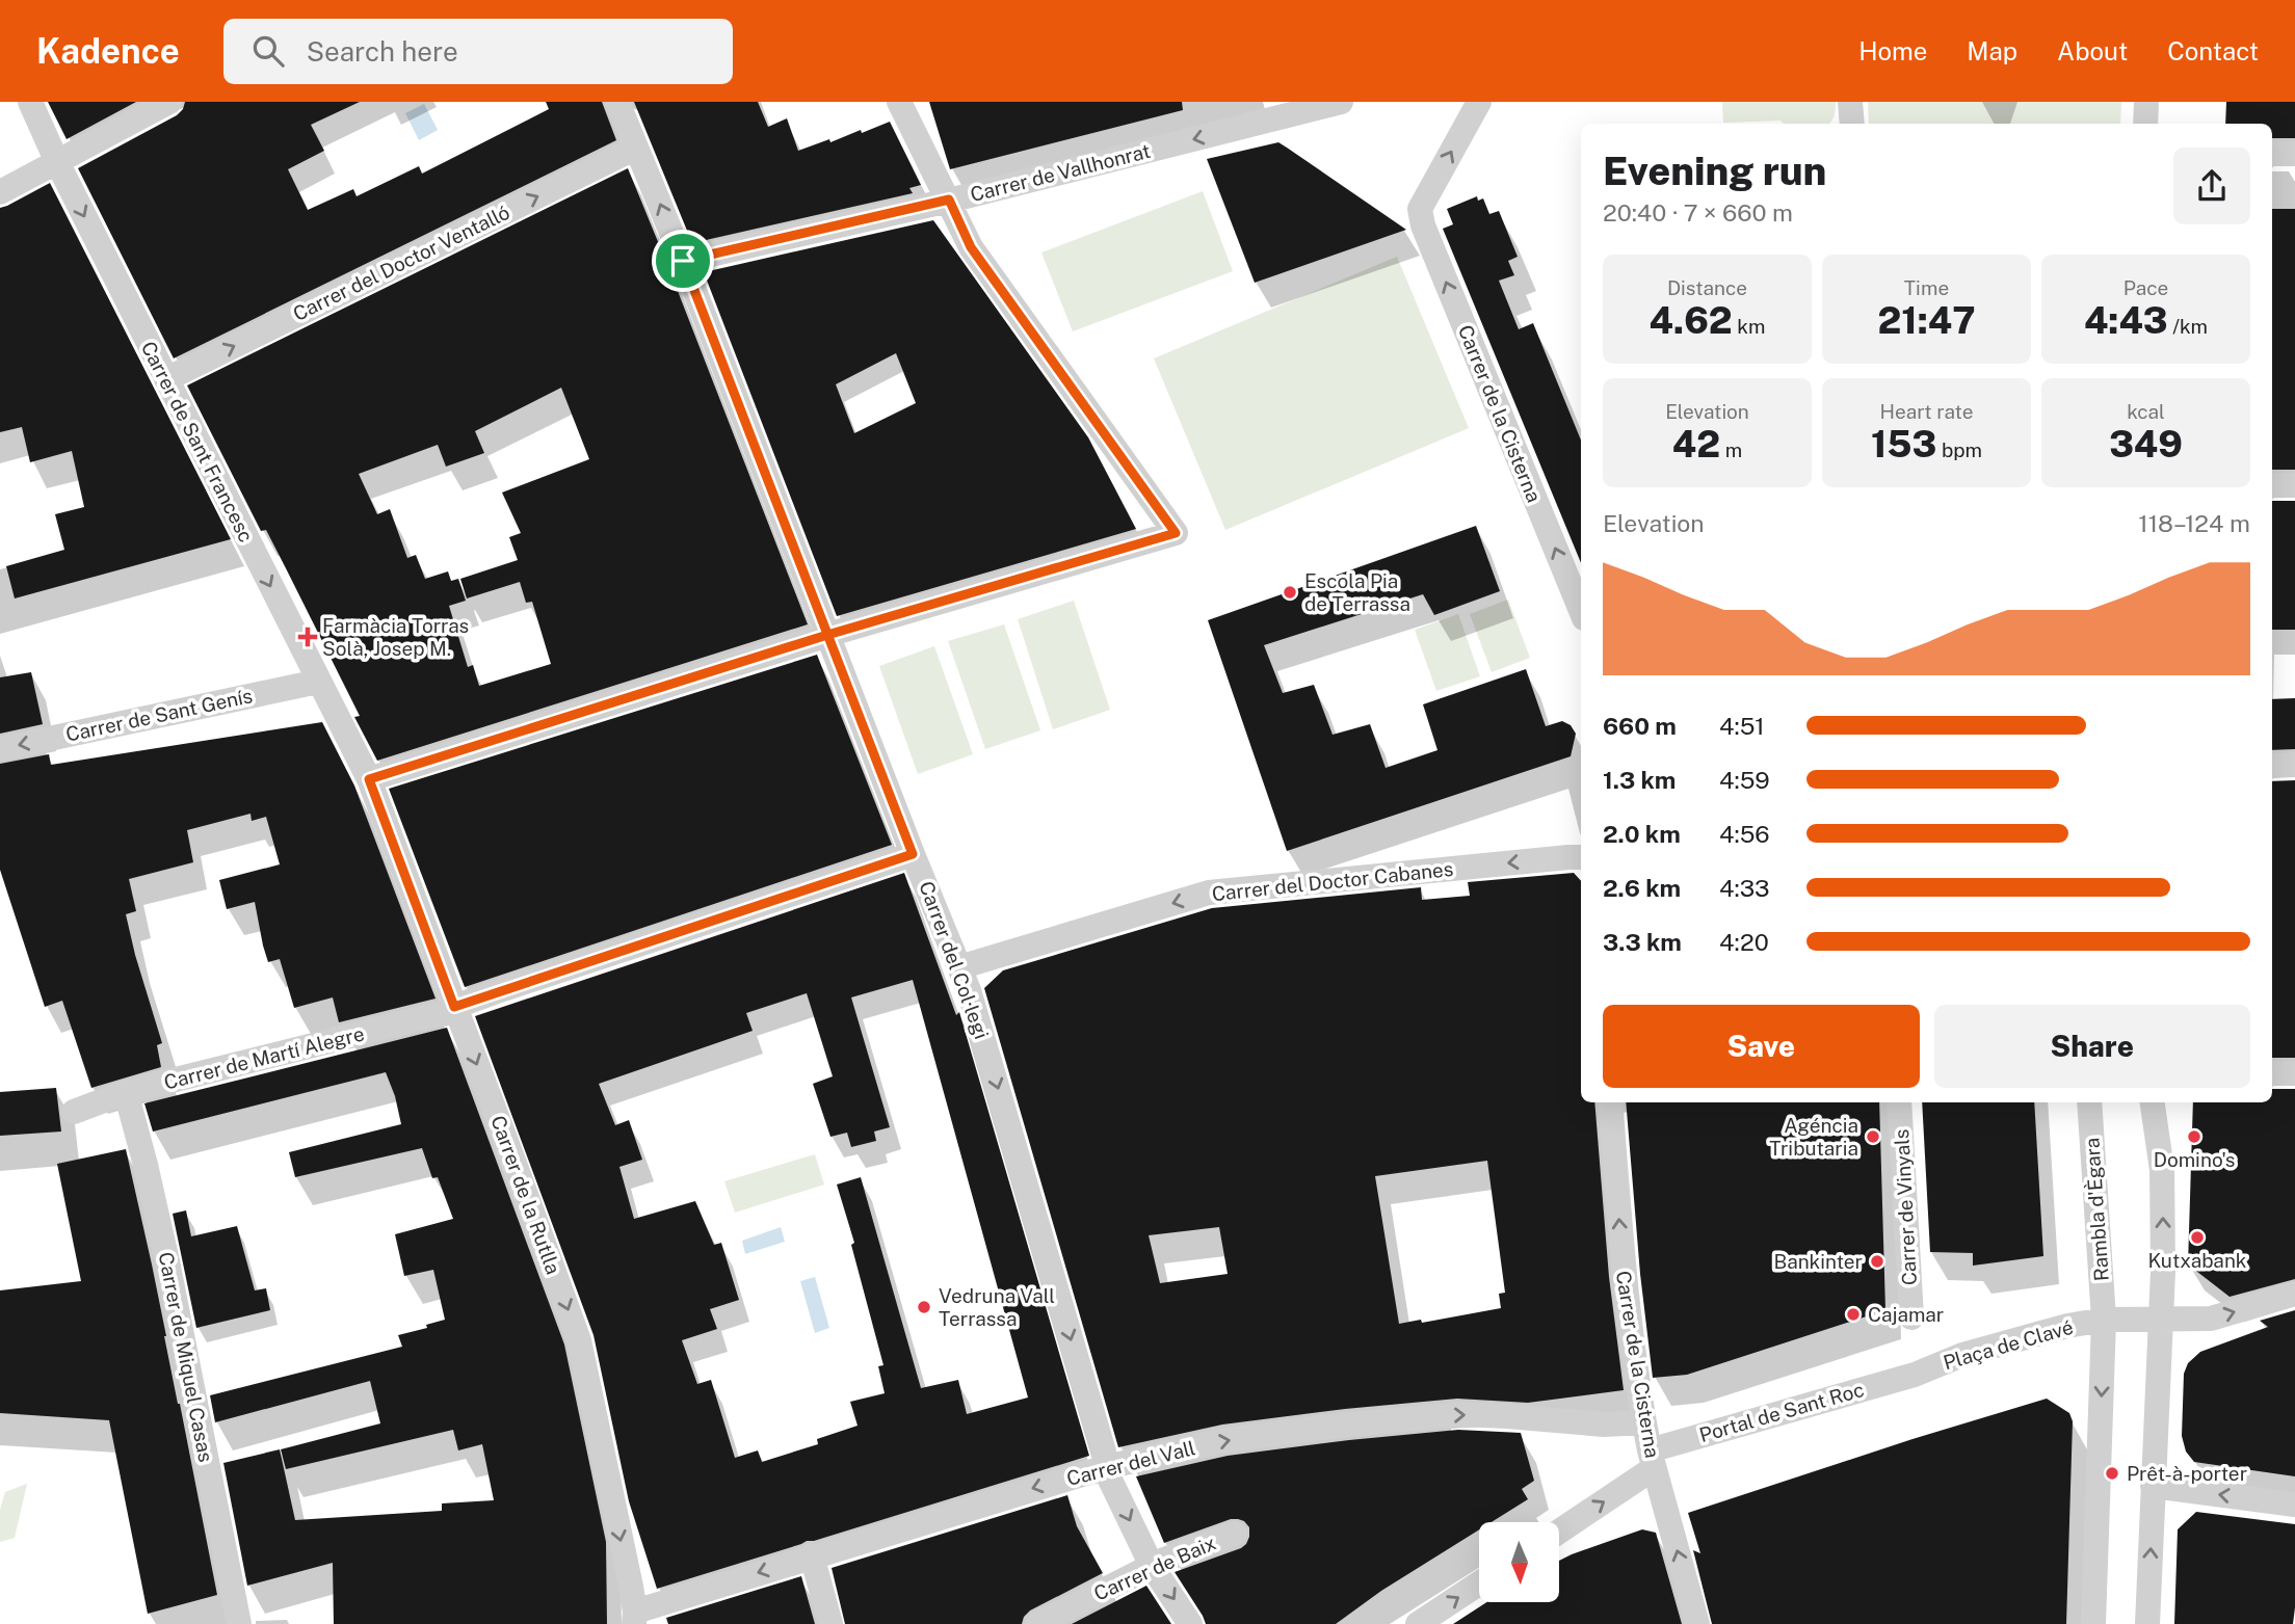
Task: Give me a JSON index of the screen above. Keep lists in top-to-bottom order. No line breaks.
{"streets":{"street":["Carrer de Vallhonrat","Carrer del Doctor Ventalló","Carrer de la Cisterna","Carrer de Sant Francesc","Carrer de Sant Genís","Carrer del Doctor Cabanes","Carrer del Col·legi","Carrer de Martí Alegre","Carrer de la Rutlla","Carrer de Vinyals","Rambla d'Ègara","Plaça de Clavé","Carrer de Miquel Casas","Portal de Sant Roc","Carrer del Vall","Carrer de Baix"]},"crossings":[["Carrer de Vallhonrat","Carrer del Col·legi"],["Carrer del Doctor Ventalló","Carrer de Sant Francesc"],["Carrer del Doctor Ventalló","Carrer del Col·legi"],["Carrer de la Cisterna","Portal de Sant Roc"],["Carrer de la Cisterna","Carrer del Vall"],["Carrer de Sant Francesc","Carrer de Sant Genís"],["Carrer de Sant Francesc","Carrer de la Rutlla"],["Carrer del Doctor Cabanes","Carrer del Col·legi"],["Carrer del Col·legi","Carrer de Martí Alegre"],["Carrer del Col·legi","Carrer del Vall"],["Carrer del Col·legi","Carrer de Baix"],["Carrer de Martí Alegre","Carrer de la Rutlla"],["Carrer de Martí Alegre","Carrer de Miquel Casas"],["Carrer de la Rutlla","Carrer del Vall"],["Rambla d'Ègara","Plaça de Clavé"],["Plaça de Clavé","Portal de Sant Roc"]],"one_way":["Carrer de Vallhonrat","Carrer del Doctor Ventalló","Carrer de la Cisterna","Carrer de Sant Francesc","Carrer de Sant Genís","Carrer del Doctor Cabanes","Carrer de la Rutlla"],"places":{"other":["Escola Pia de Terrassa","Agéncia Tributaria","Domino's","Kutxabank","Bankinter","Vedruna Vall Terrassa","Cajamar","Prêt-à-porter"],"health":["Farmàcia Torras Solà, Josep M."]},"north":"bottom","page":{"header":"Kadence","search":"Search here","nav":["Home","Map","About","Contact"],"heading":["Evening run","20:40 · 7 × 660 m"],"stats":[["Distance","4.62 km"],["Time","21:47"],["Pace","4:43 /km"],["Elevation","42 m"],["Heart rate","153 bpm"],["kcal","349"]],"chart":["Elevation","118–124 m"],"list":[{"name":"660 m","note":"4:51"},{"name":"1.3 km","note":"4:59"},{"name":"2.0 km","note":"4:56"},{"name":"2.6 km","note":"4:33"},{"name":"3.3 km","note":"4:20"}],"buttons":["Save","Share"]}}
